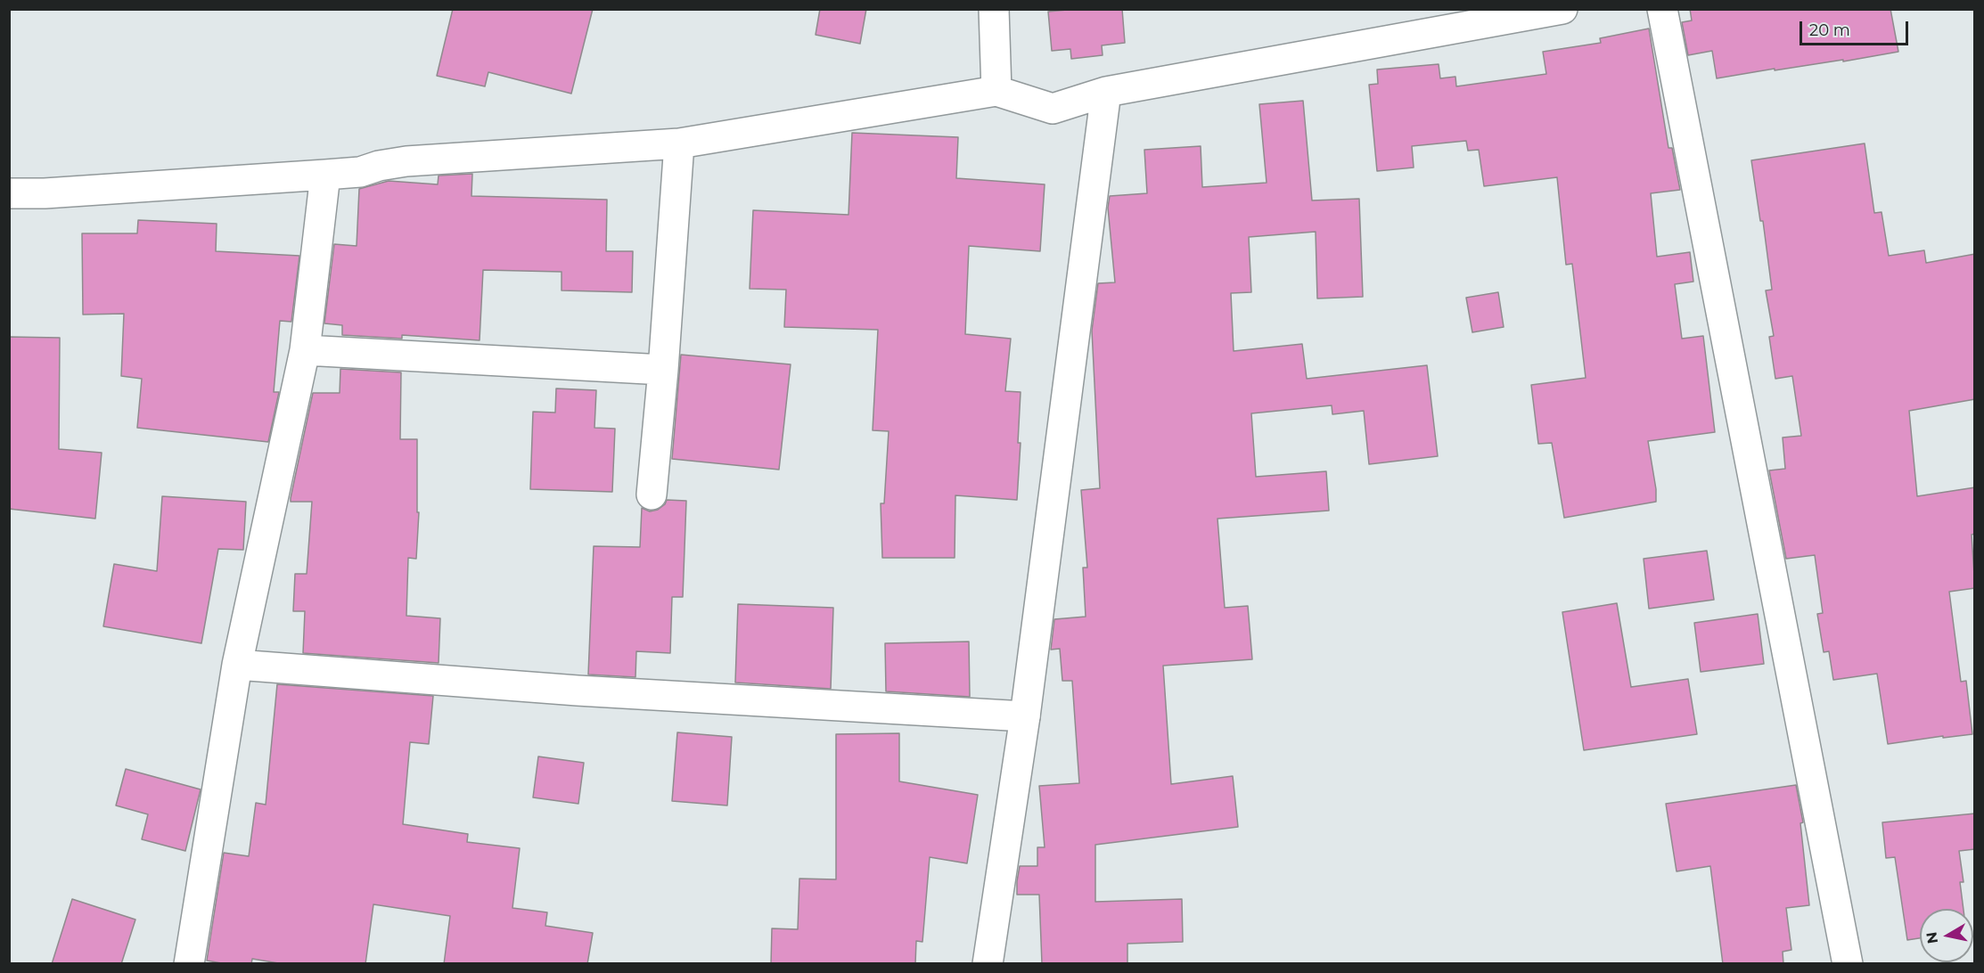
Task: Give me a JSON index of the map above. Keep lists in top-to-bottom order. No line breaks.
{"scale_bar":"20 m","north":"left"}
